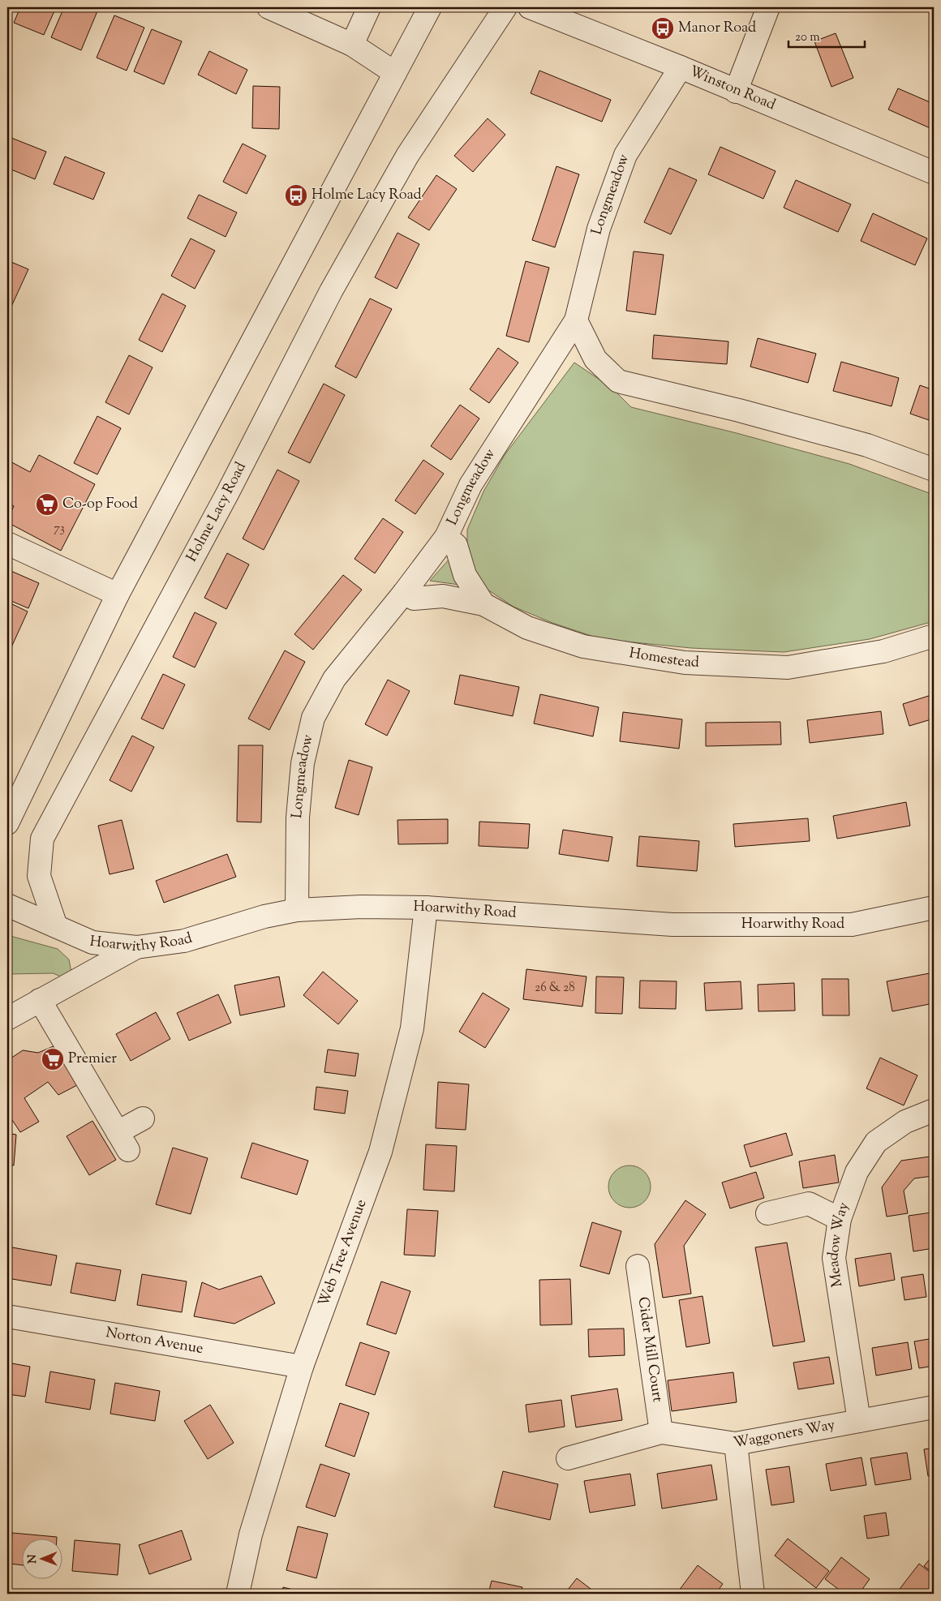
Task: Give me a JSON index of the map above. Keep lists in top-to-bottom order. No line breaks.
{"streets":{"street":["Winston Road","Longmeadow","Holme Lacy Road","Homestead","Hoarwithy Road","Meadow Way","Web Tree Avenue","Norton Avenue","Cider Mill Court","Waggoners Way"]},"crossings":[["Winston Road","Longmeadow"],["Longmeadow","Homestead"],["Longmeadow","Hoarwithy Road"],["Holme Lacy Road","Hoarwithy Road"],["Hoarwithy Road","Web Tree Avenue"],["Meadow Way","Waggoners Way"],["Web Tree Avenue","Norton Avenue"]],"places":{"bus stop":["Manor Road","Holme Lacy Road"],"supermarket":["Co-op Food","Premier"]},"house_numbers":["73","26 & 28"],"scale_bar":"20 m","north":"left"}
